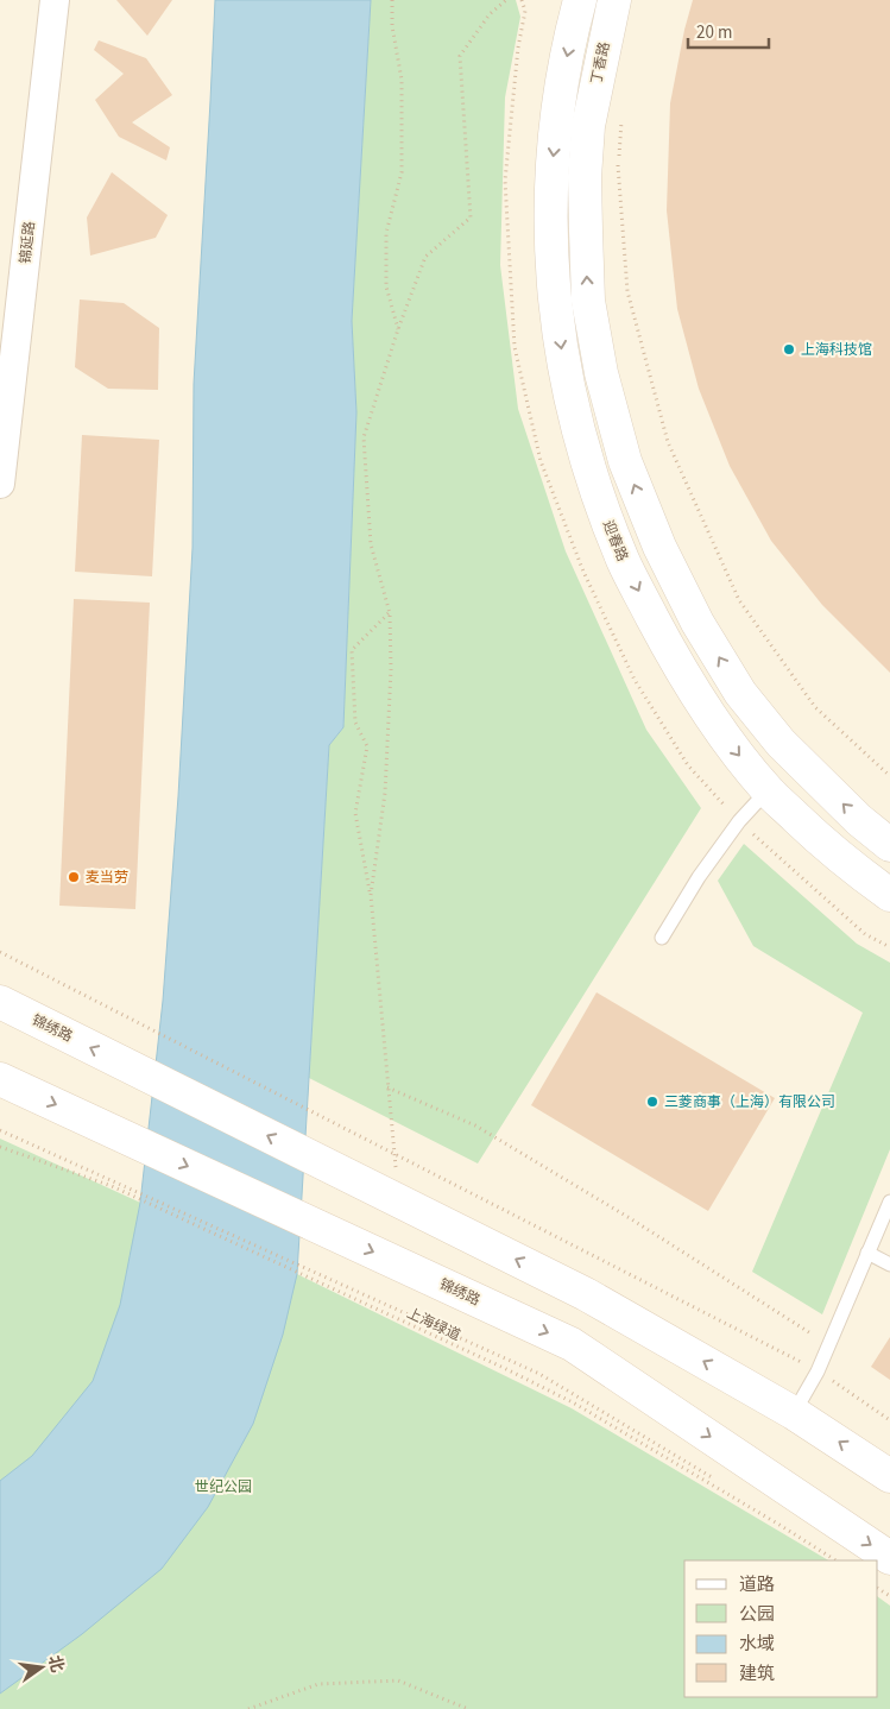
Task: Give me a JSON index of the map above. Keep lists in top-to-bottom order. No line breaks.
{"streets":{"main road":["丁香路","迎春路","锦绣路"],"street":["锦延路"],"path":["上海绿道"]},"one_way":["丁香路","迎春路"],"parks":["世纪公园"],"places":["上海科技馆","麦当劳","三菱商事（上海）有限公司"],"legend":["道路","公园","水域","建筑"],"scale_bar":"20 m","north":"right"}
